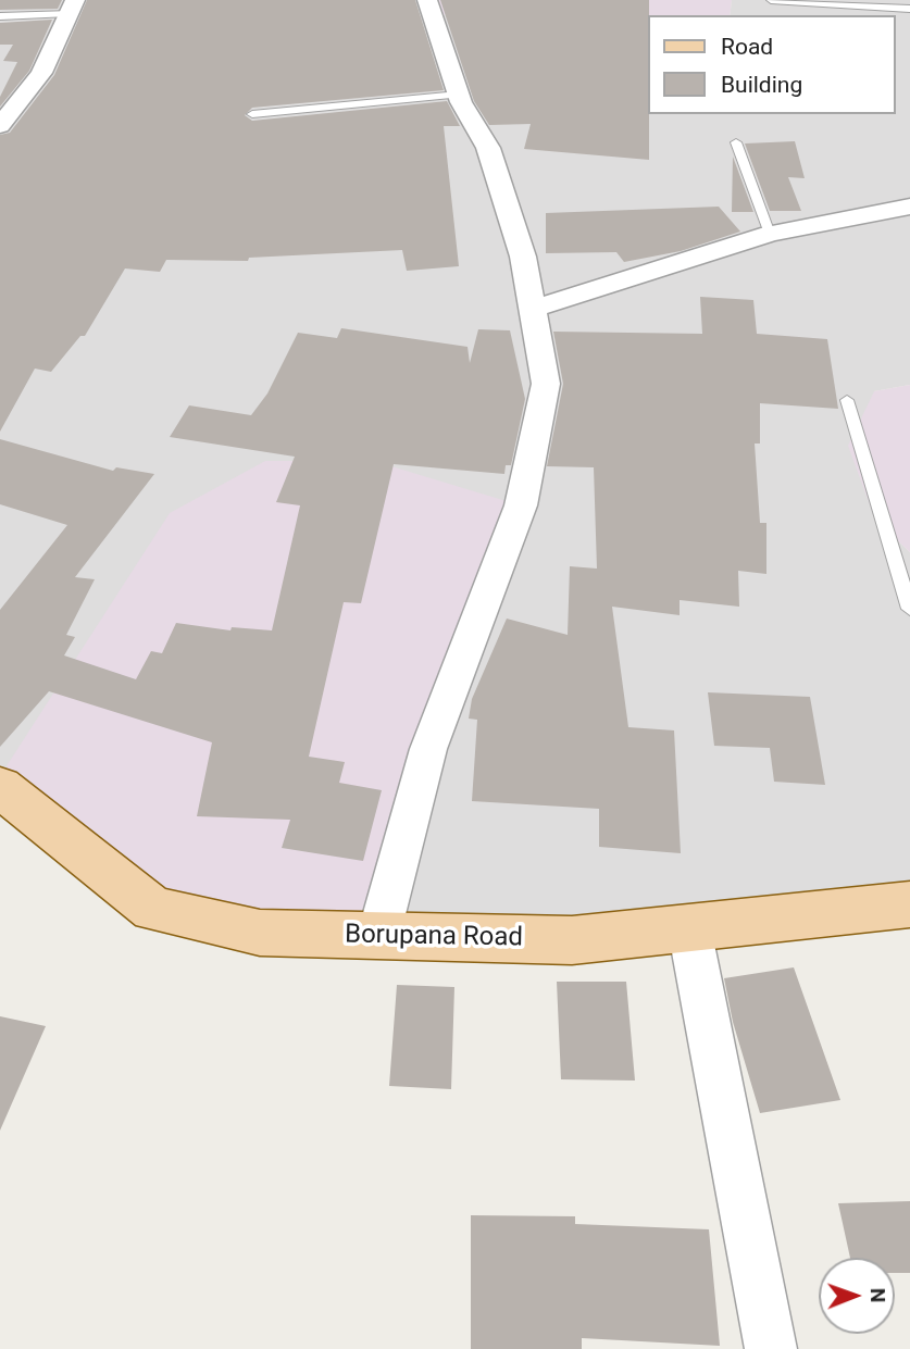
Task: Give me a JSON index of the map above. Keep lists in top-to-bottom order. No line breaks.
{"streets":{"main road":["Borupana Road"]},"legend":["Road","Building"],"north":"right"}
